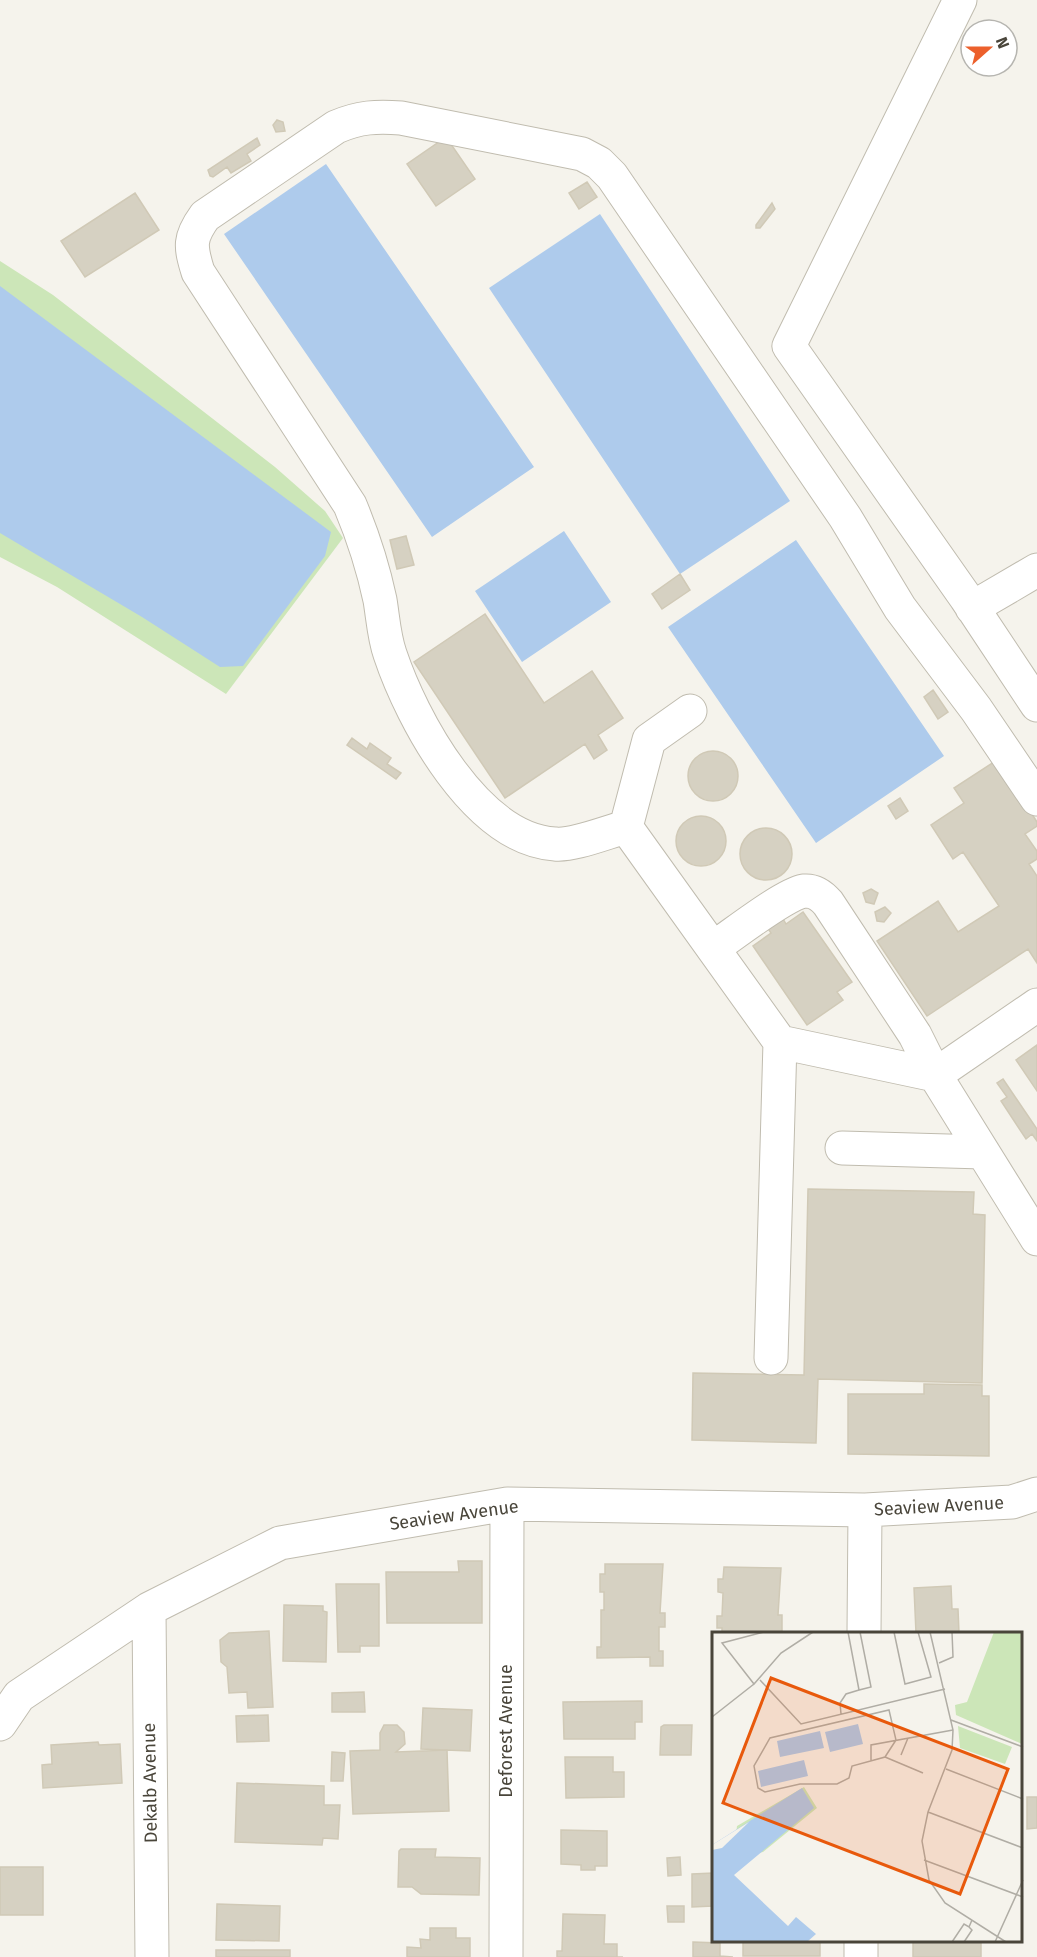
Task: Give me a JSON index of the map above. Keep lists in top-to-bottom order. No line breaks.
{"streets":{"street":["Seaview Avenue","Deforest Avenue","Dekalb Avenue"]},"crossings":[["Seaview Avenue","Deforest Avenue"],["Seaview Avenue","Dekalb Avenue"]],"north":"right"}
